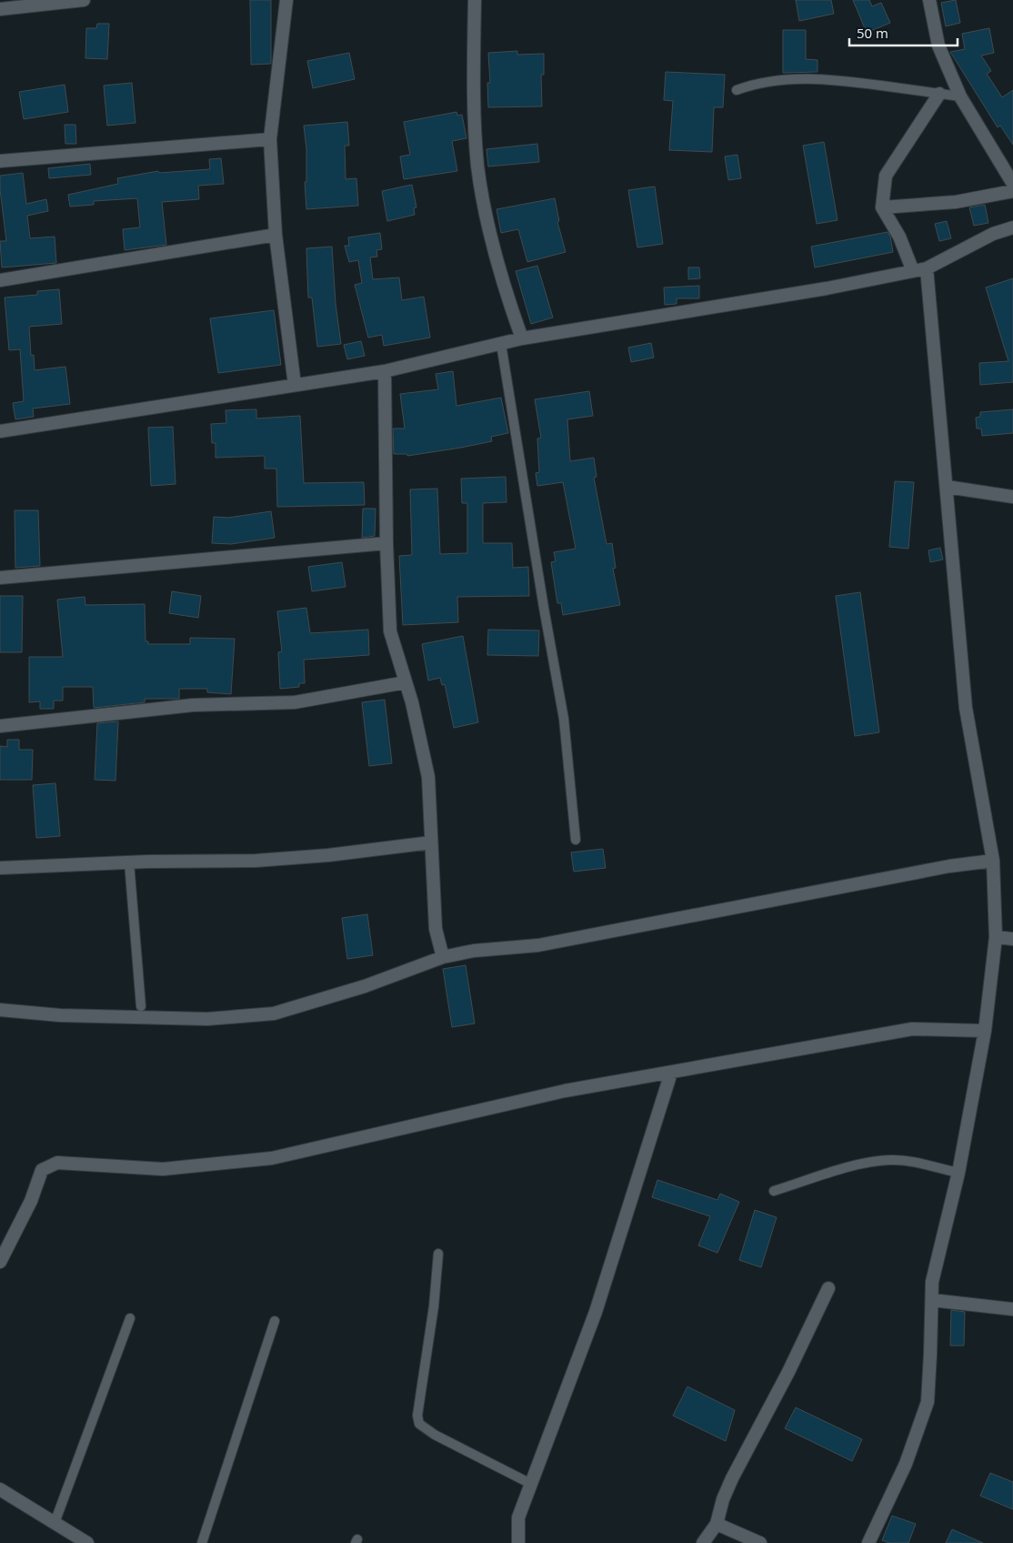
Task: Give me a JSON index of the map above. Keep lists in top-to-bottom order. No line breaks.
{"scale_bar":"50 m"}
